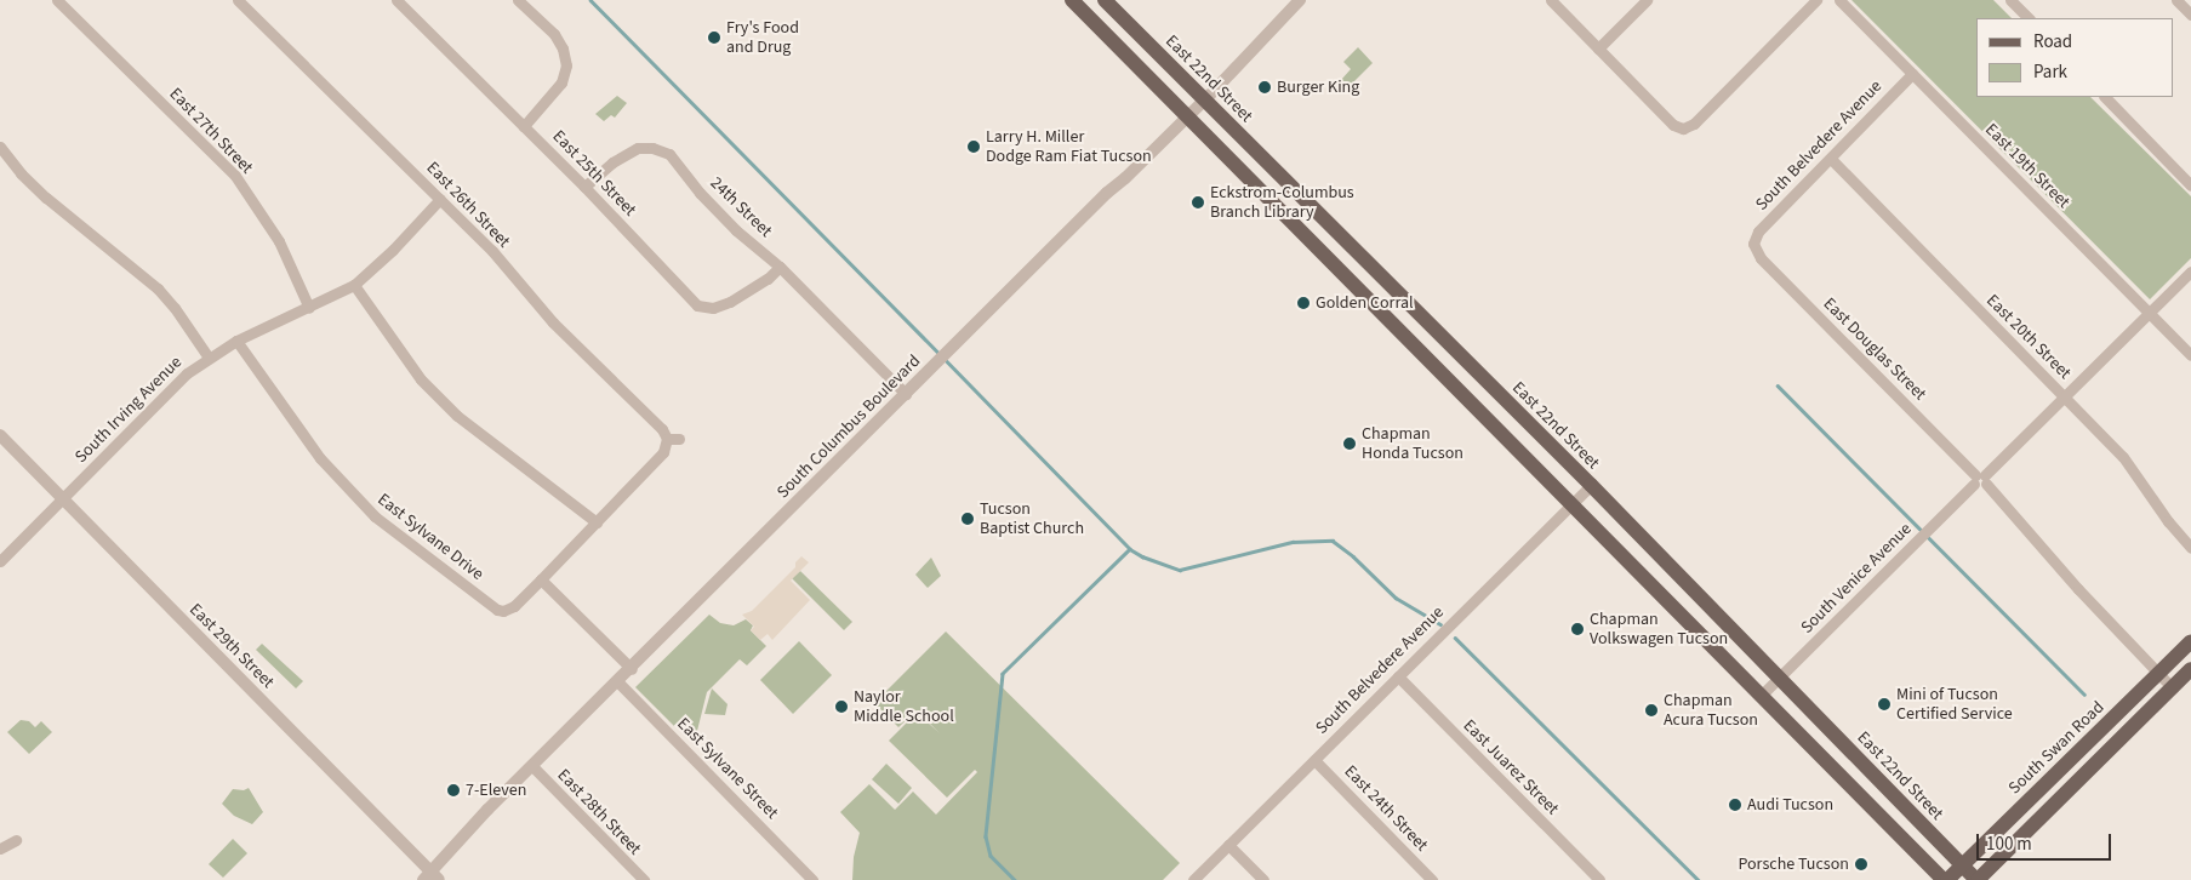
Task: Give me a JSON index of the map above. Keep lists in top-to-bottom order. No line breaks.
{"streets":{"main road":["East 22nd Street","South Swan Road"],"street":["East 27th Street","South Belvedere Avenue","East 19th Street","East 25th Street","East 26th Street","24th Street","East 20th Street","East Douglas Street","South Irving Avenue","South Columbus Boulevard","East Sylvane Drive","South Venice Avenue","East 29th Street","East Juarez Street","East Sylvane Street","East 24th Street","East 28th Street"]},"crossings":[["East 22nd Street","South Belvedere Avenue"],["East 22nd Street","South Columbus Boulevard"],["East 22nd Street","South Venice Avenue"],["East 22nd Street","South Swan Road"],["East 27th Street","South Irving Avenue"],["South Belvedere Avenue","East 19th Street"],["South Belvedere Avenue","East 20th Street"],["South Belvedere Avenue","East Douglas Street"],["South Belvedere Avenue","East Juarez Street"],["South Belvedere Avenue","East 24th Street"],["East 19th Street","South Venice Avenue"],["East 25th Street","24th Street"],["East 26th Street","South Irving Avenue"],["East 26th Street","East Sylvane Drive"],["24th Street","South Columbus Boulevard"],["East 20th Street","South Venice Avenue"],["East Douglas Street","South Venice Avenue"],["East Douglas Street","South Swan Road"],["South Irving Avenue","East Sylvane Drive"],["South Irving Avenue","East 29th Street"],["South Columbus Boulevard","East 29th Street"],["South Columbus Boulevard","East Sylvane Street"],["South Columbus Boulevard","East 28th Street"]],"places":["Fry's Food and Drug","Burger King","Larry H. Miller Dodge Ram Fiat Tucson","Eckstrom-Columbus Branch Library","Golden Corral","Chapman Honda Tucson","Tucson Baptist Church","Chapman Volkswagen Tucson","Mini of Tucson Certified Service","Naylor Middle School","Chapman Acura Tucson","7-Eleven","Audi Tucson","Porsche Tucson"],"legend":["Road","Park"],"scale_bar":"100 m"}
